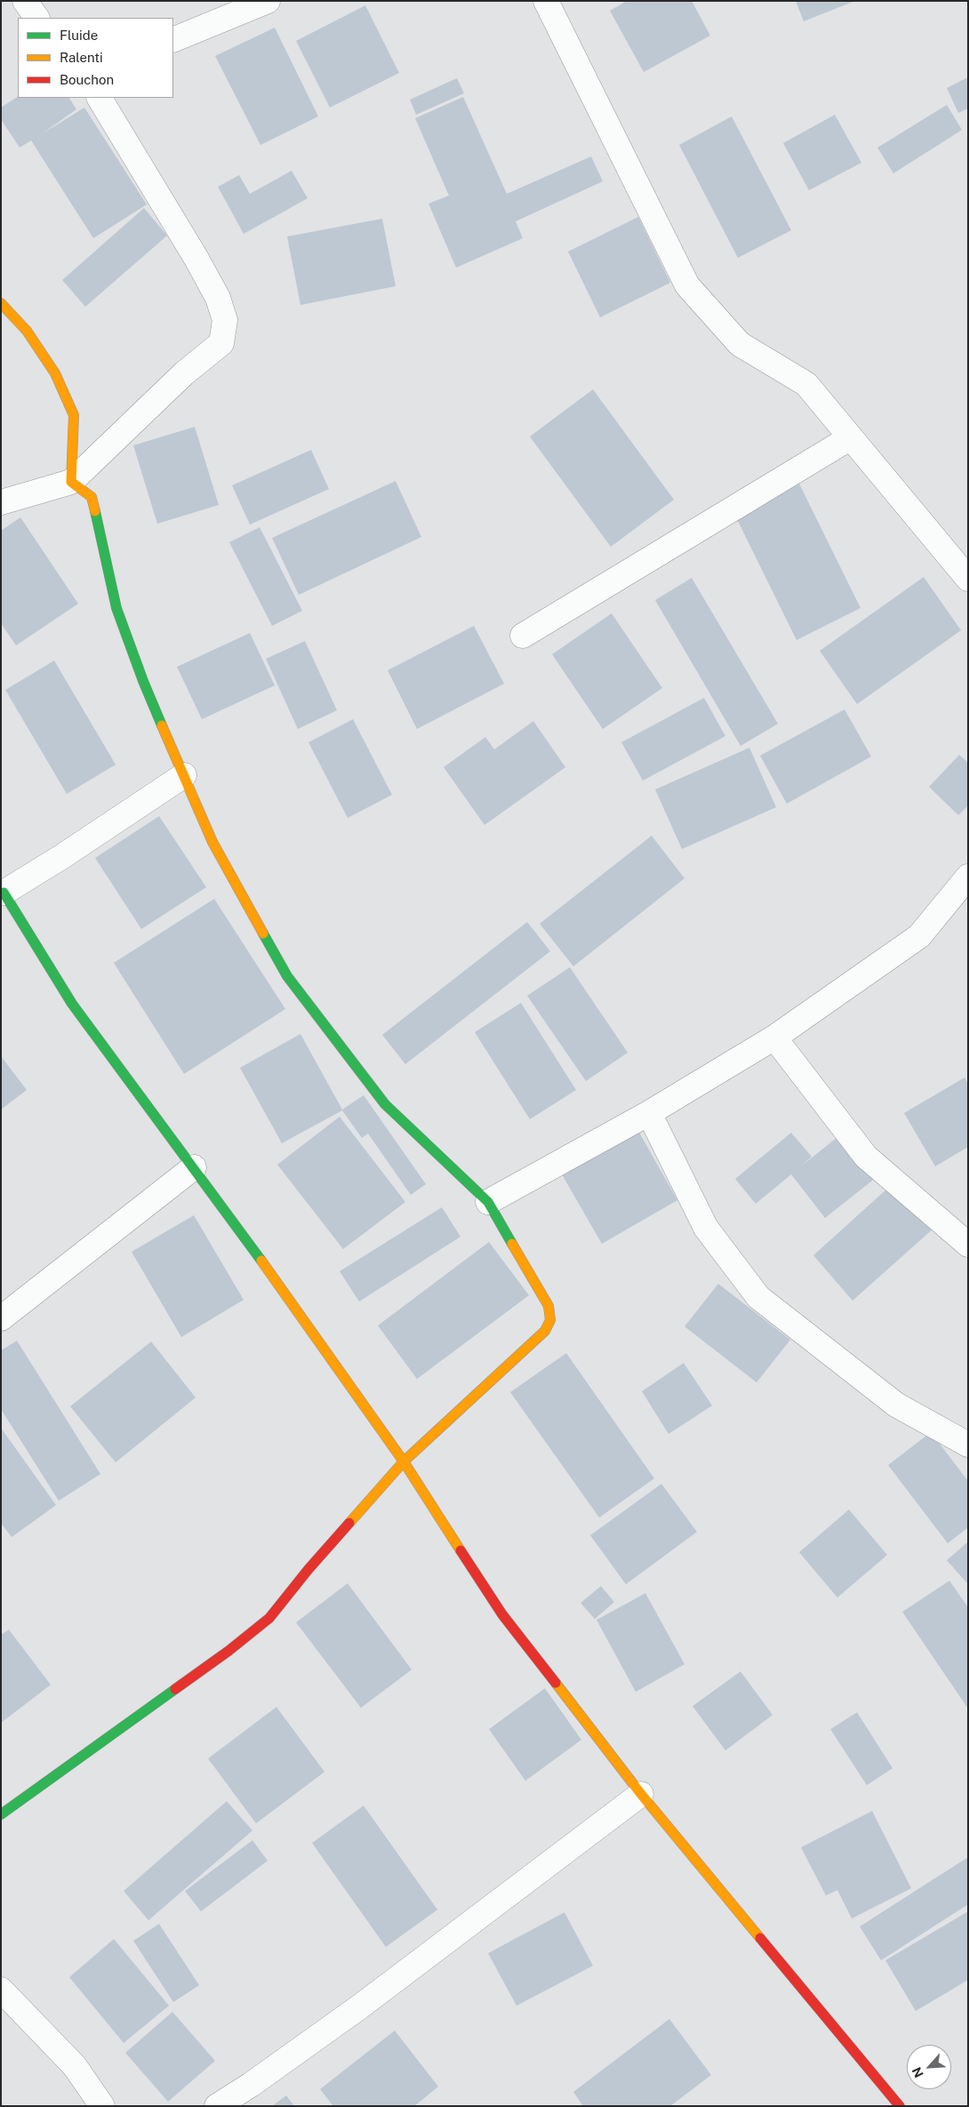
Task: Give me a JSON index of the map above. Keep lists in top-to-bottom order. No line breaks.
{"legend":["Fluide","Ralenti","Bouchon"],"north":"bottom left"}
